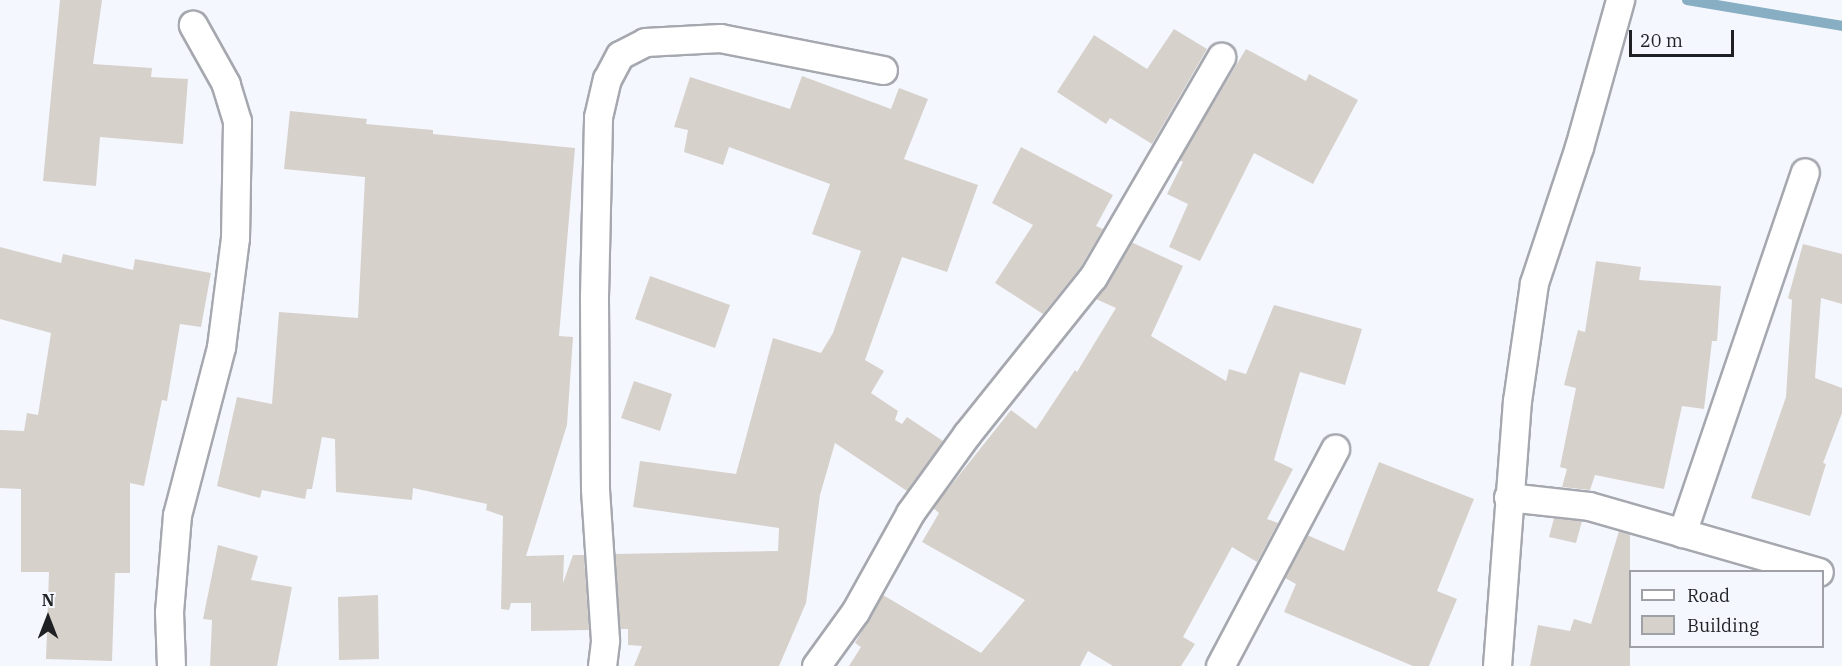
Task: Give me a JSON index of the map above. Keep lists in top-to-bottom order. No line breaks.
{"legend":["Road","Building"],"scale_bar":"20 m","north":"top"}
